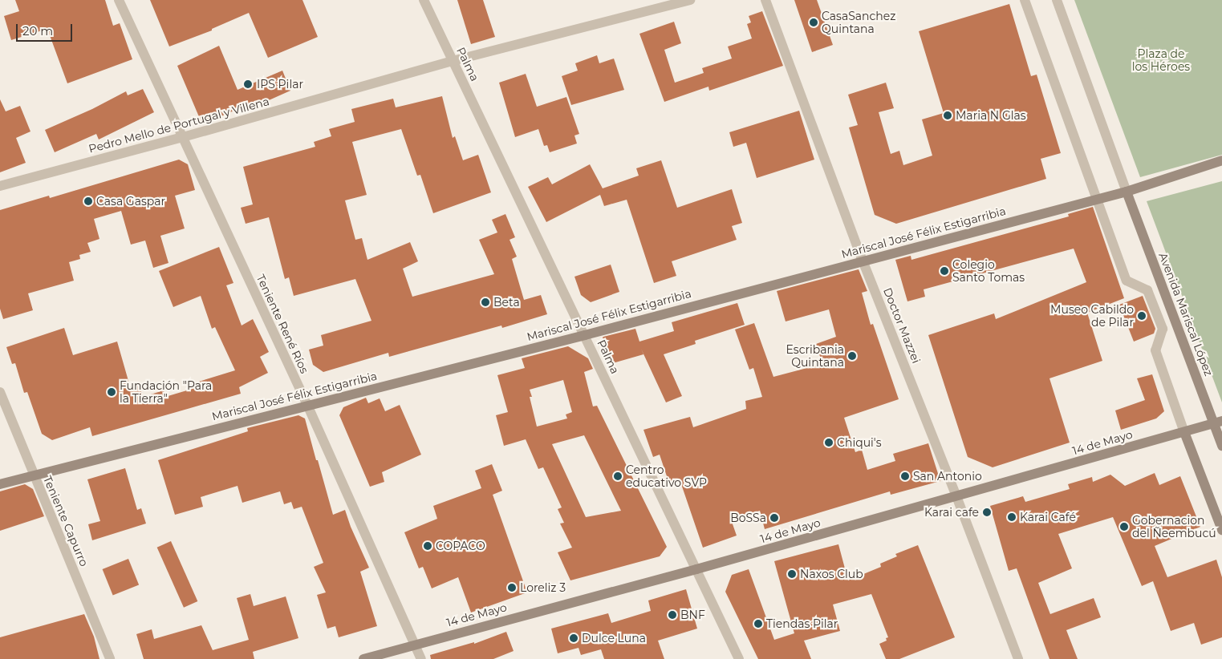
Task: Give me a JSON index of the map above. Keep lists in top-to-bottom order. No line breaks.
{"streets":{"main road":["Mariscal José Félix Estigarribia","Avenida Mariscal López","14 de Mayo"],"street":["Palma","Pedro Mello de Portugal y Villena","Teniente René Ríos","Doctor Mazzei","Teniente Capurro"]},"crossings":[["Palma","Pedro Mello de Portugal y Villena"],["Palma","Mariscal José Félix Estigarribia"],["Palma","14 de Mayo"],["Pedro Mello de Portugal y Villena","Teniente René Ríos"],["Mariscal José Félix Estigarribia","Avenida Mariscal López"],["Mariscal José Félix Estigarribia","Teniente René Ríos"],["Mariscal José Félix Estigarribia","Doctor Mazzei"],["Mariscal José Félix Estigarribia","Teniente Capurro"],["Avenida Mariscal López","14 de Mayo"],["Teniente René Ríos","14 de Mayo"],["Doctor Mazzei","14 de Mayo"]],"parks":["Plaza de los Héroes"],"places":["CasaSanchez Quintana","IPS Pilar","Maria N Glas","Casa Gaspar","Colegio Santo Tomas","Beta","Museo Cabildo de Pilar","Escribania Quintana","Fundación \"Para la Tierra\"","Chiqui's","Centro educativo SVP","San Antonio","Karai cafe","Karai Café","BoSSa","Gobernacion del Ñeembucú","COPACO","Naxos Club","Loreliz 3","BNF","Tiendas Pilar","Dulce Luna"],"scale_bar":"20 m"}
